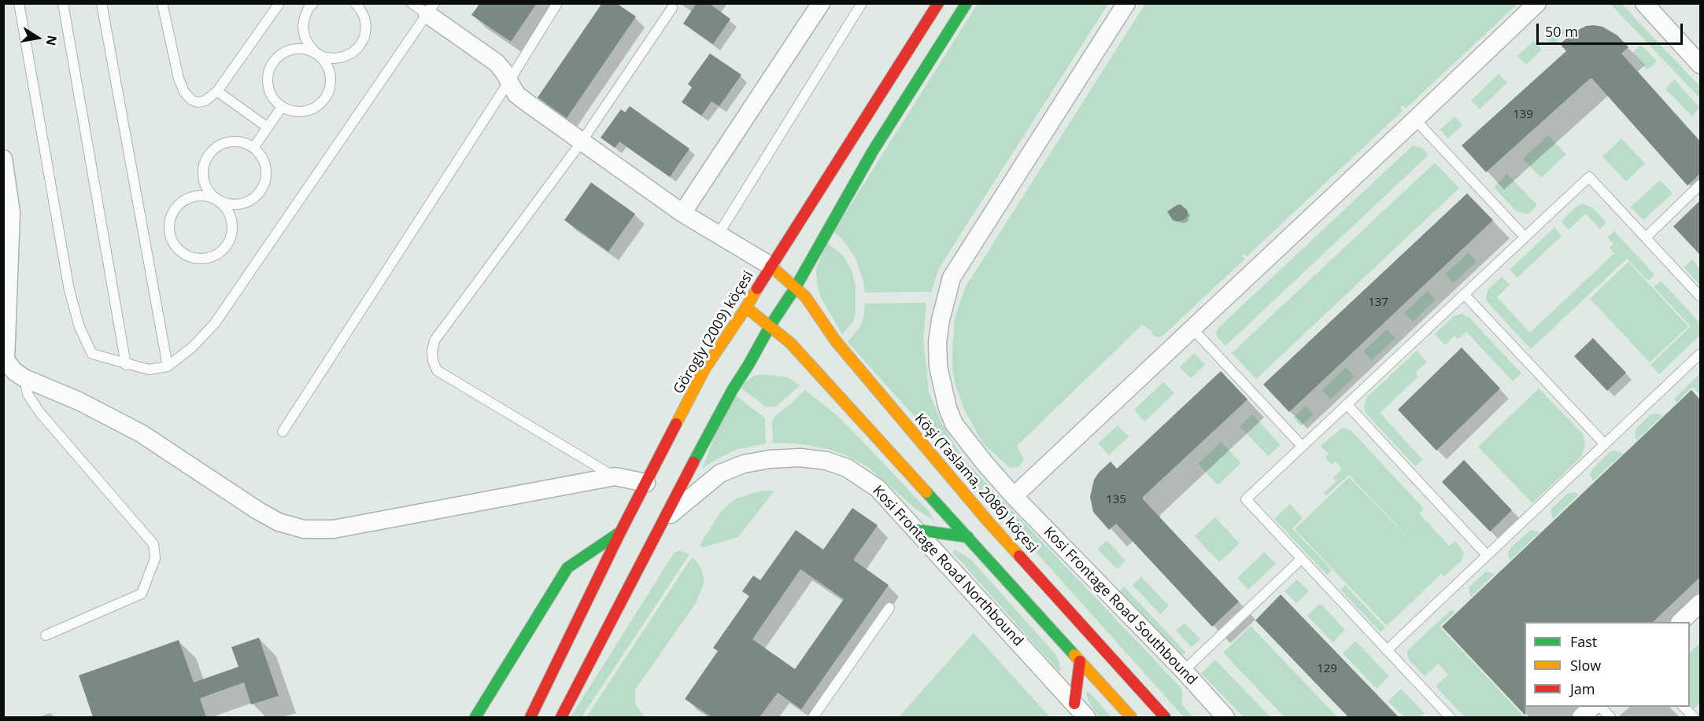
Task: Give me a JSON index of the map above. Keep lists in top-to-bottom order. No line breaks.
{"streets":{"main road":["Görogly (2009) köçesi","Köşi (Taslama, 2086) köçesi"],"street":["Kosi Frontage Road Northbound","Kosi Frontage Road Southbound"]},"crossings":[["Görogly (2009) köçesi","Köşi (Taslama, 2086) köçesi"]],"house_numbers":["139","137","135","129"],"legend":["Fast","Slow","Jam"],"scale_bar":"50 m","north":"right"}
